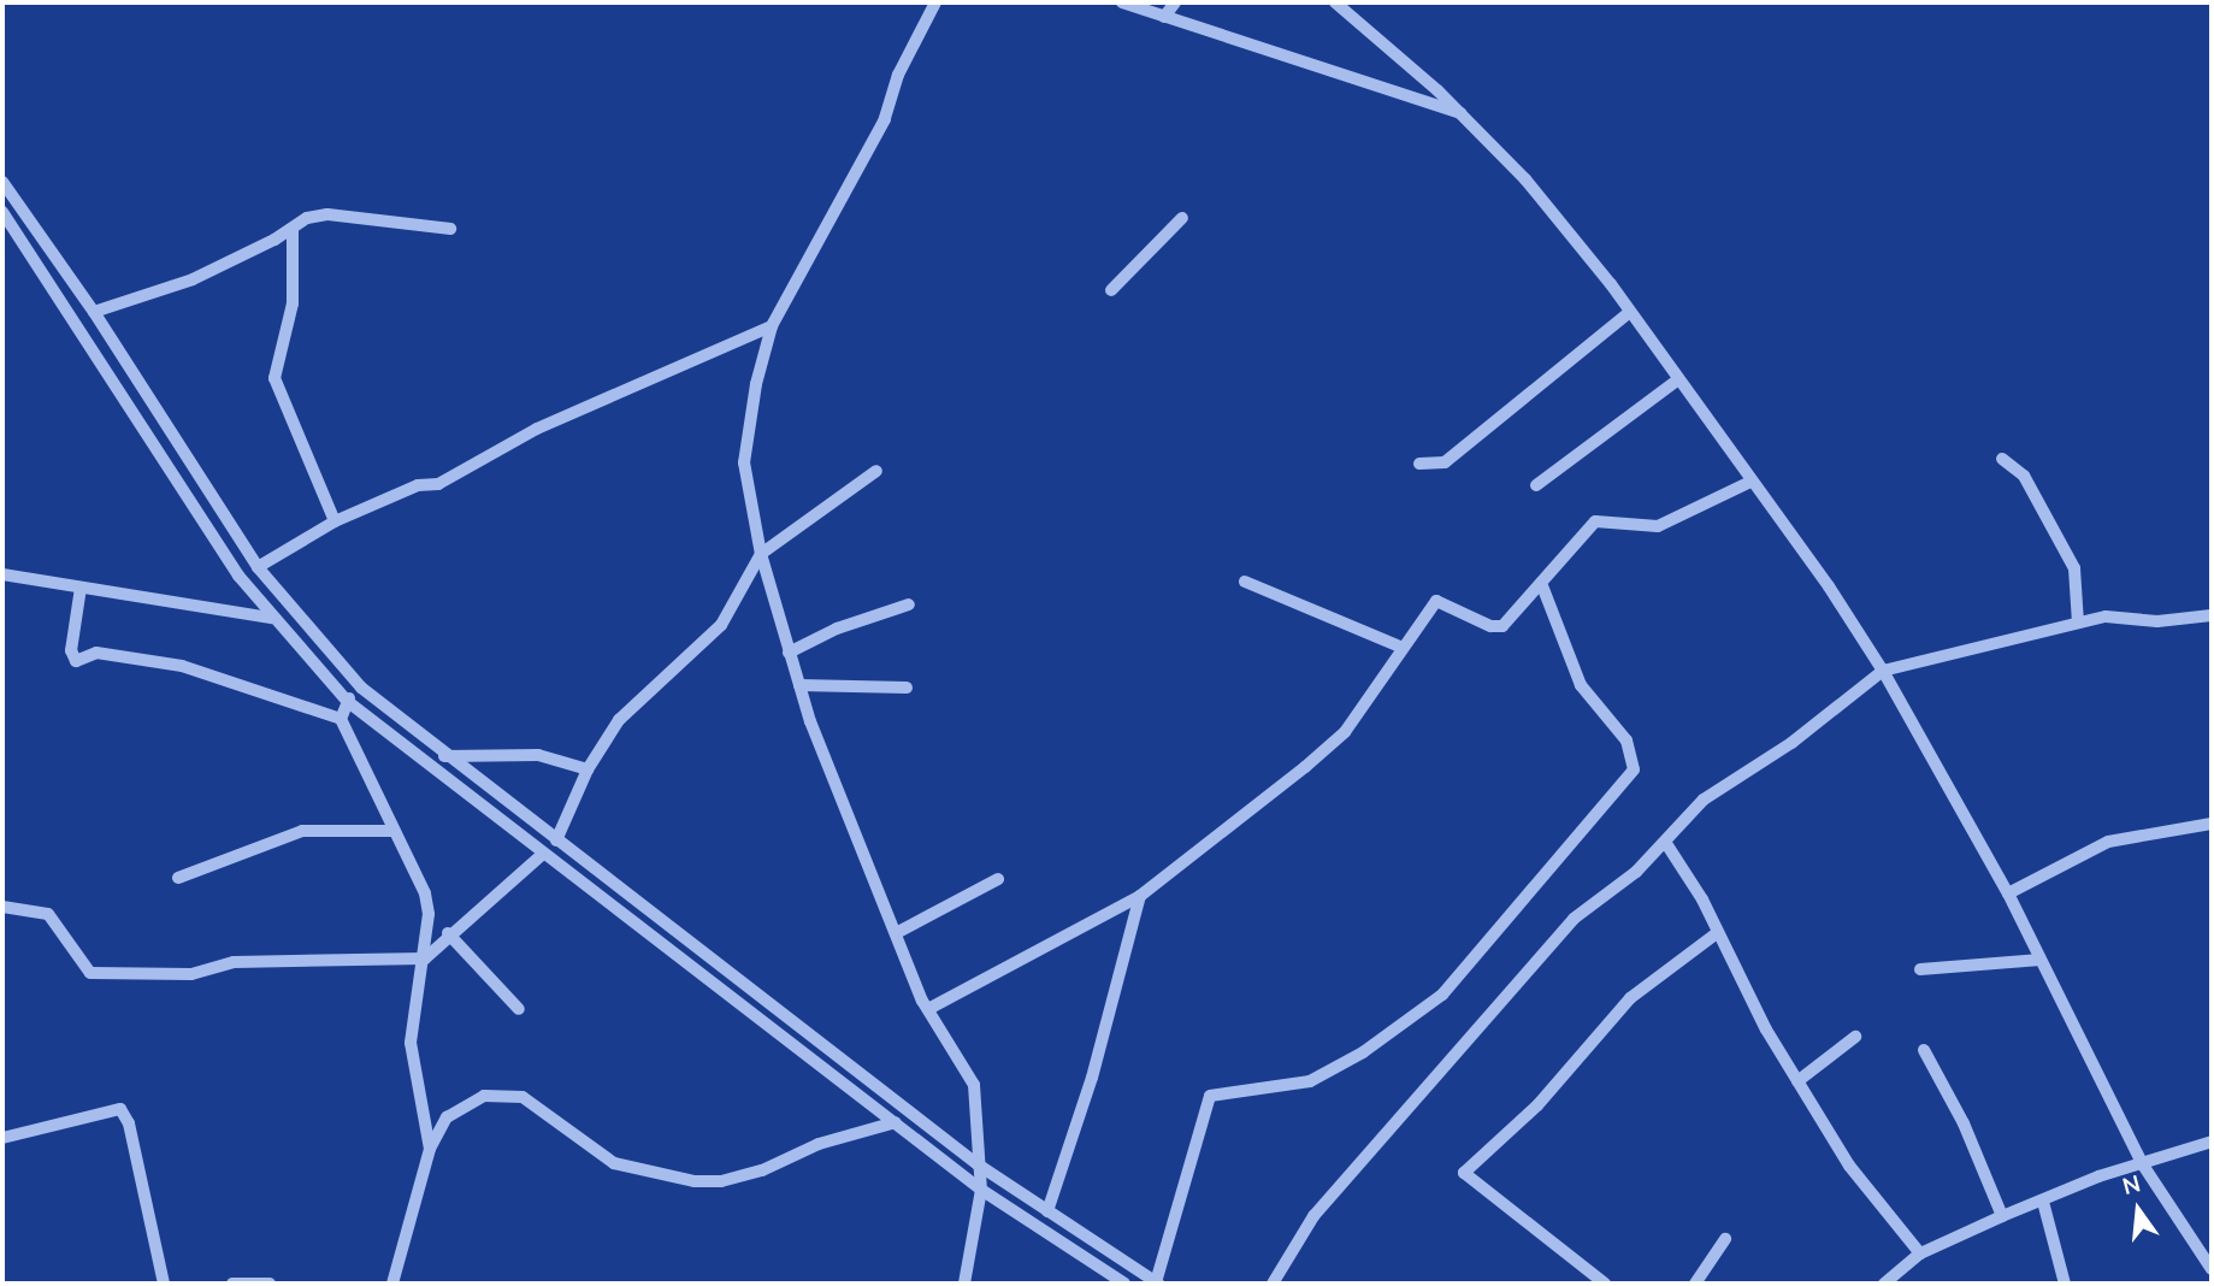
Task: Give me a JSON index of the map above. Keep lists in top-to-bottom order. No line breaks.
{"north":"top"}
